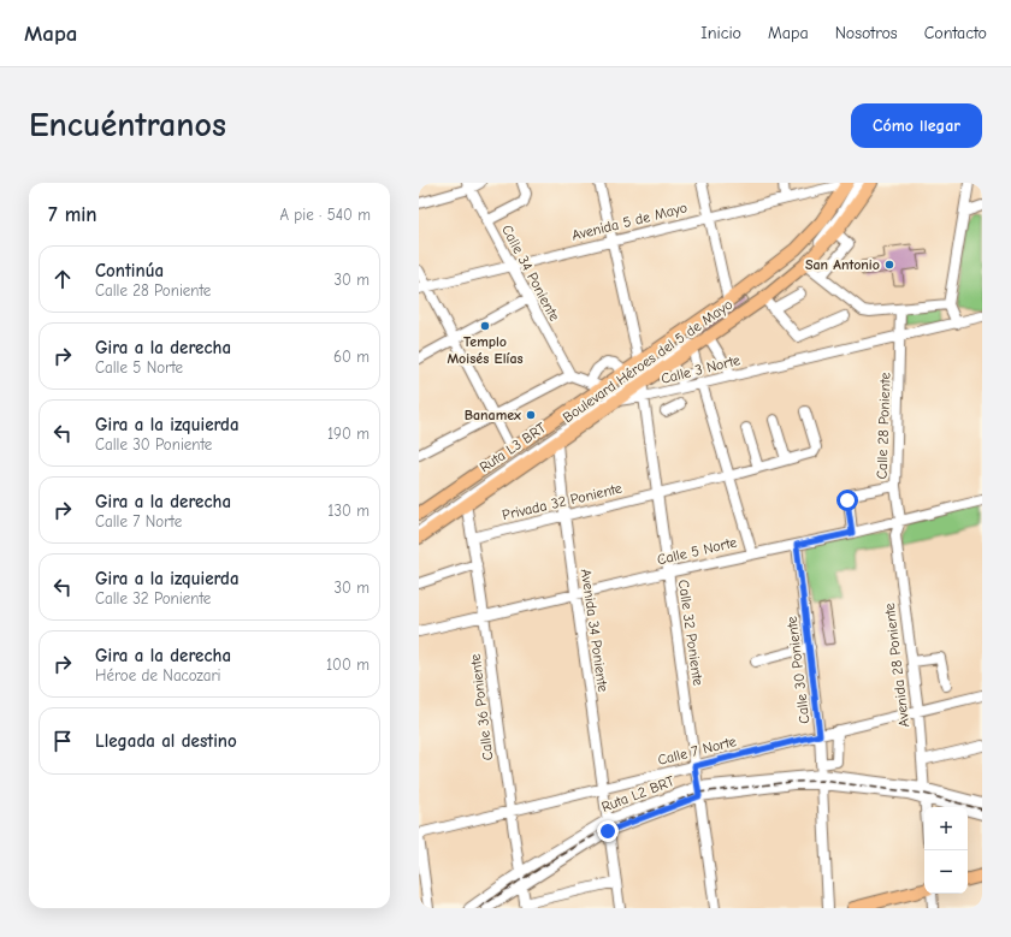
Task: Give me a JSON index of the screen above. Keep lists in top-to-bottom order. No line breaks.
{"streets":{"main road":["Boulevard Héroes del 5 de Mayo"],"street":["Avenida 5 de Mayo","Calle 34 Poniente","Calle 3 Norte","Calle 28 Poniente","Ruta L3 BRT","Privada 32 Poniente","Calle 5 Norte","Avenida 34 Poniente","Calle 32 Poniente","Avenida 28 Poniente","Calle 30 Poniente","Calle 36 Poniente","Calle 7 Norte","Ruta L2 BRT"]},"crossings":[["Avenida 5 de Mayo","Calle 34 Poniente"],["Avenida 5 de Mayo","Boulevard Héroes del 5 de Mayo"],["Avenida 5 de Mayo","Ruta L3 BRT"],["Avenida 5 de Mayo","Calle 32 Poniente"],["Boulevard Héroes del 5 de Mayo","Calle 3 Norte"],["Boulevard Héroes del 5 de Mayo","Ruta L3 BRT"],["Boulevard Héroes del 5 de Mayo","Avenida 34 Poniente"],["Boulevard Héroes del 5 de Mayo","Calle 32 Poniente"],["Boulevard Héroes del 5 de Mayo","Calle 36 Poniente"],["Calle 3 Norte","Calle 28 Poniente"],["Calle 3 Norte","Ruta L3 BRT"],["Calle 3 Norte","Calle 32 Poniente"],["Calle 28 Poniente","Calle 5 Norte"],["Calle 28 Poniente","Avenida 28 Poniente"],["Ruta L3 BRT","Calle 32 Poniente"],["Privada 32 Poniente","Avenida 34 Poniente"],["Privada 32 Poniente","Calle 32 Poniente"],["Privada 32 Poniente","Calle 36 Poniente"],["Calle 5 Norte","Avenida 34 Poniente"],["Calle 5 Norte","Calle 32 Poniente"],["Calle 5 Norte","Avenida 28 Poniente"],["Calle 5 Norte","Calle 30 Poniente"],["Calle 5 Norte","Calle 36 Poniente"],["Avenida 34 Poniente","Calle 7 Norte"],["Avenida 34 Poniente","Ruta L2 BRT"],["Calle 32 Poniente","Calle 7 Norte"],["Calle 32 Poniente","Ruta L2 BRT"],["Avenida 28 Poniente","Calle 7 Norte"],["Avenida 28 Poniente","Ruta L2 BRT"],["Calle 30 Poniente","Calle 7 Norte"],["Calle 30 Poniente","Ruta L2 BRT"],["Calle 36 Poniente","Calle 7 Norte"],["Calle 36 Poniente","Ruta L2 BRT"]],"places":["San Antonio","Templo Moisés Elías","Banamex"],"page":{"header":"Mapa","nav":["Inicio","Mapa","Nosotros","Contacto"],"buttons":"Cómo llegar","title":"Encuéntranos","heading":["7 min","A pie · 540 m"],"list":[["Continúa","Calle 28 Poniente","30 m"],["Gira a la derecha","Calle 5 Norte","60 m"],["Gira a la izquierda","Calle 30 Poniente","190 m"],["Gira a la derecha","Calle 7 Norte","130 m"],["Gira a la izquierda","Calle 32 Poniente","30 m"],["Gira a la derecha","Héroe de Nacozari","100 m"],"Llegada al destino"],"map_buttons":["+","−"]}}
